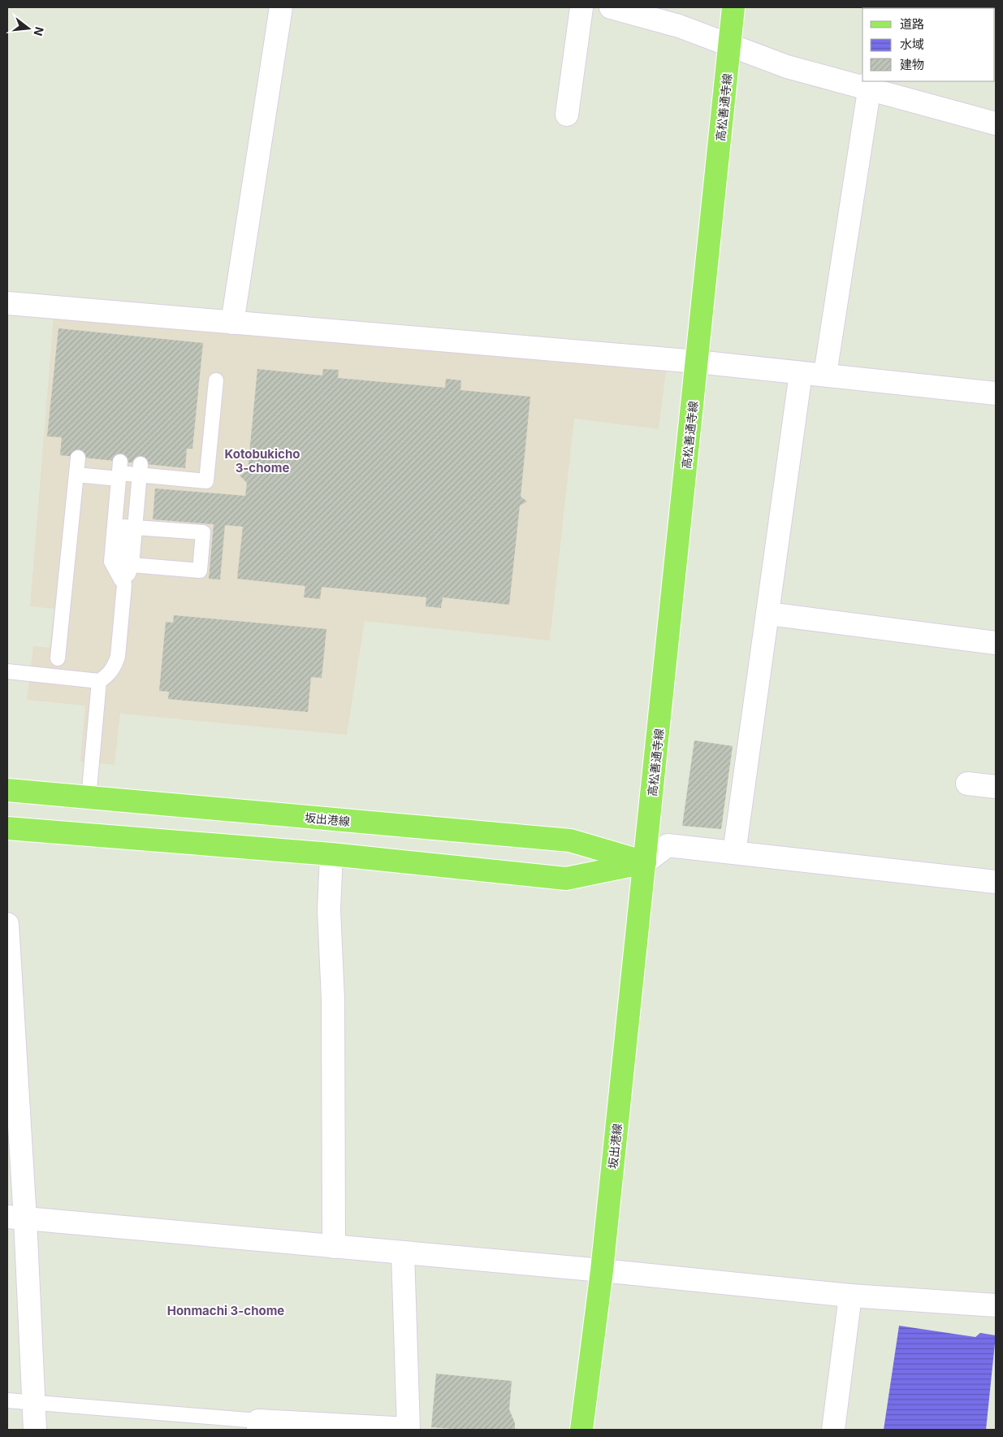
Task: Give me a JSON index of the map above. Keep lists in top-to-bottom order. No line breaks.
{"streets":{"main road":["高松善通寺線","坂出港線"]},"crossings":[["高松善通寺線","坂出港線"]],"districts":["Kotobukicho 3-chome","Honmachi 3-chome"],"legend":["道路","水域","建物"],"north":"right"}
